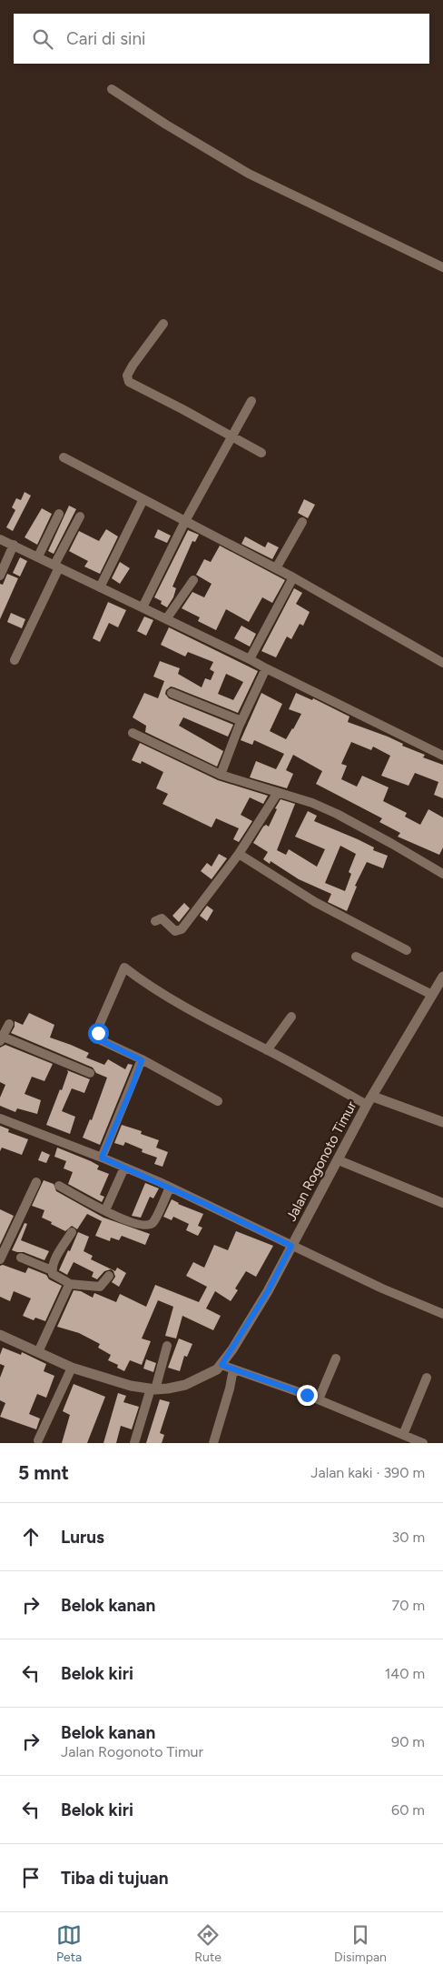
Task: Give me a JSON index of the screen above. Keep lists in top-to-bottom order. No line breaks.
{"streets":{"street":["Jalan Rogonoto Timur"]},"page":{"search":"Cari di sini","heading":["5 mnt","Jalan kaki · 390 m"],"list":[["Lurus","30 m"],["Belok kanan","70 m"],["Belok kiri","140 m"],["Belok kanan","Jalan Rogonoto Timur","90 m"],["Belok kiri","60 m"],"Tiba di tujuan"],"nav":["Peta","Rute","Disimpan"]}}
